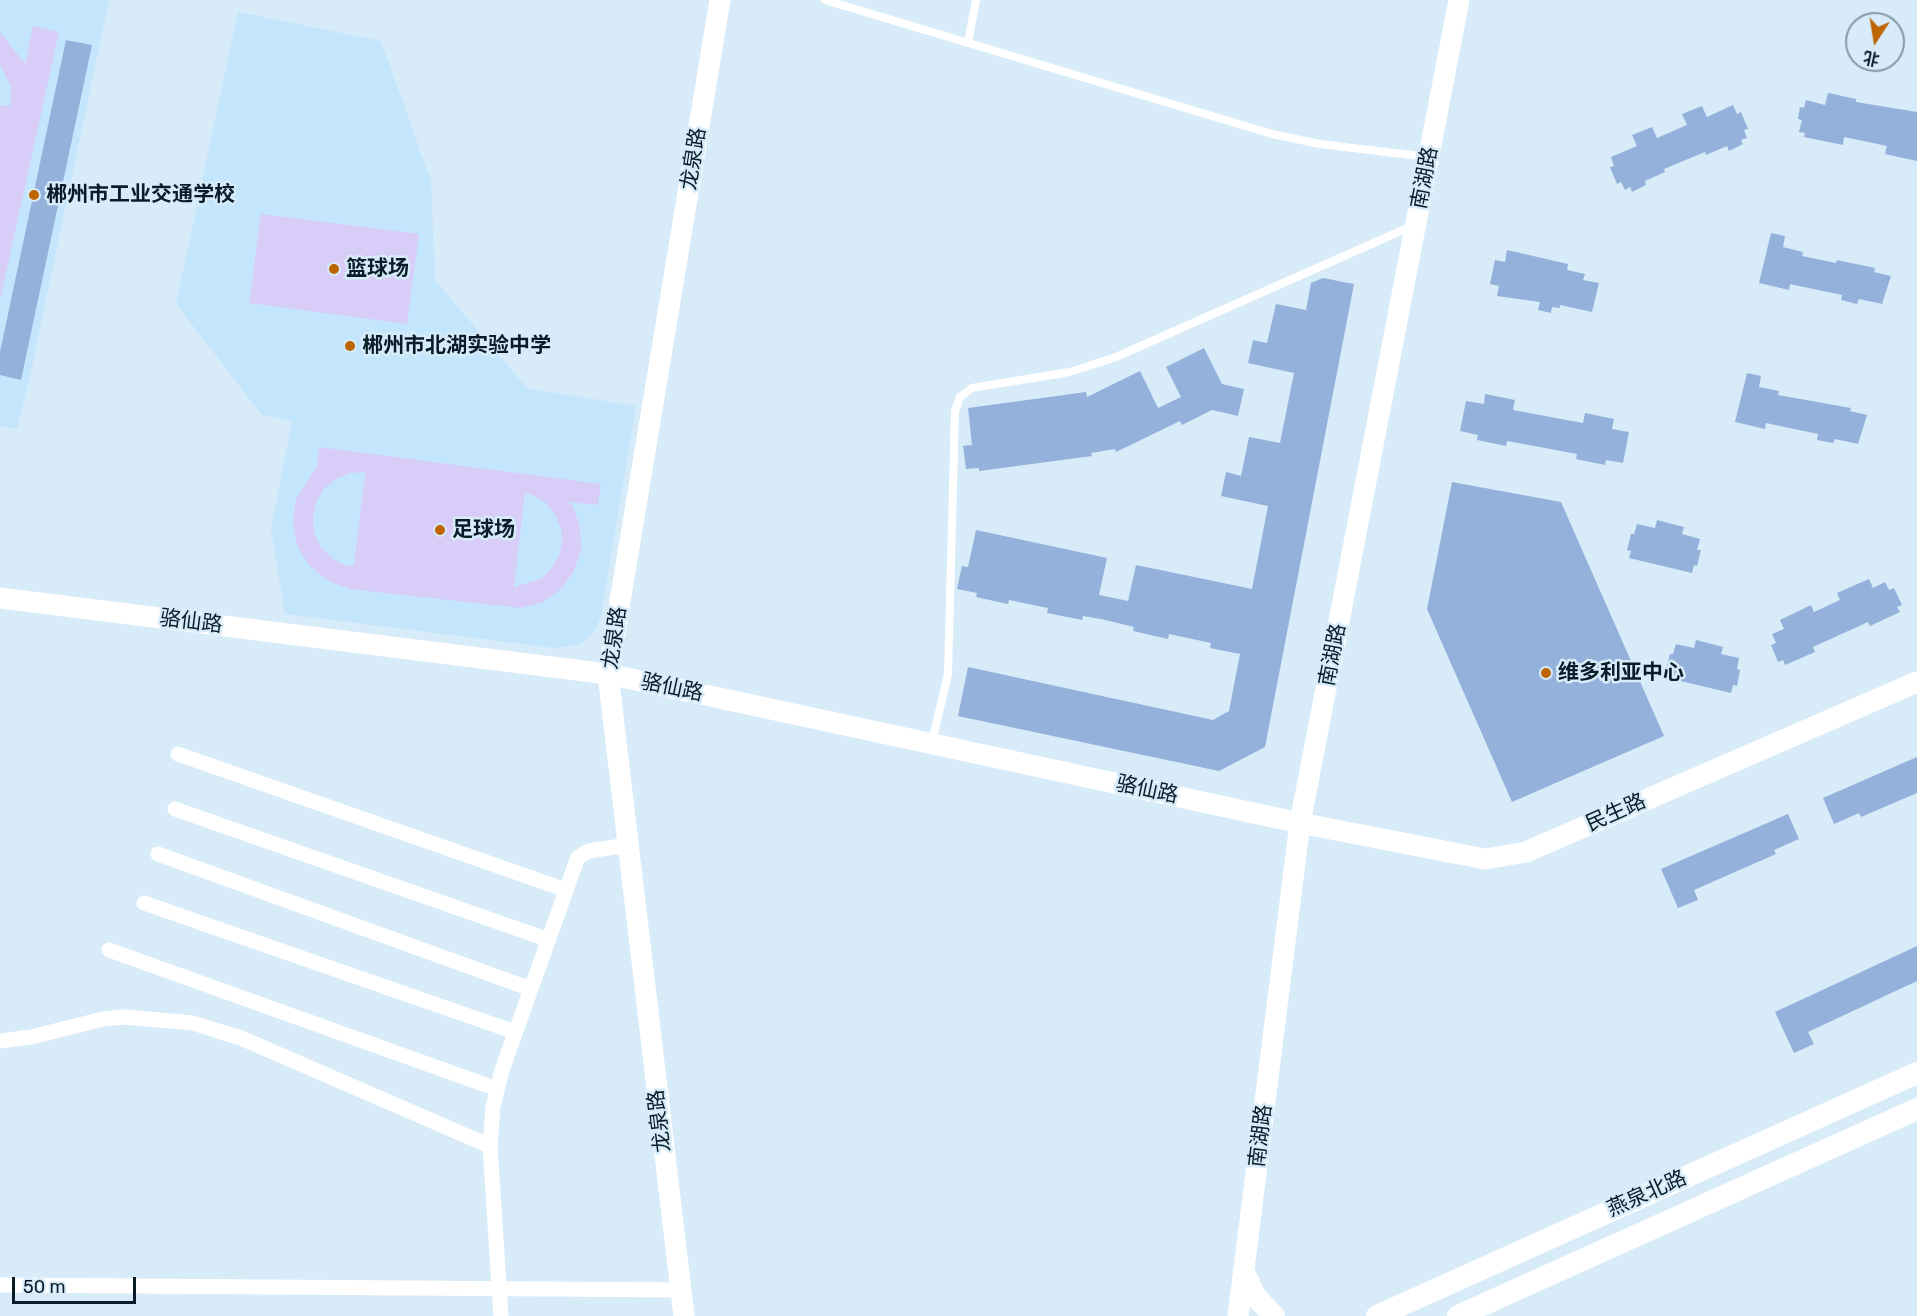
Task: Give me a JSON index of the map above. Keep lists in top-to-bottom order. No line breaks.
{"streets":{"main road":["龙泉路","南湖路","骆仙路","民生路","燕泉北路"]},"crossings":[["龙泉路","骆仙路"],["南湖路","骆仙路"],["南湖路","民生路"],["骆仙路","民生路"]],"places":["郴州市工业交通学校","篮球场","郴州市北湖实验中学","足球场","维多利亚中心"],"scale_bar":"50 m","north":"bottom"}
